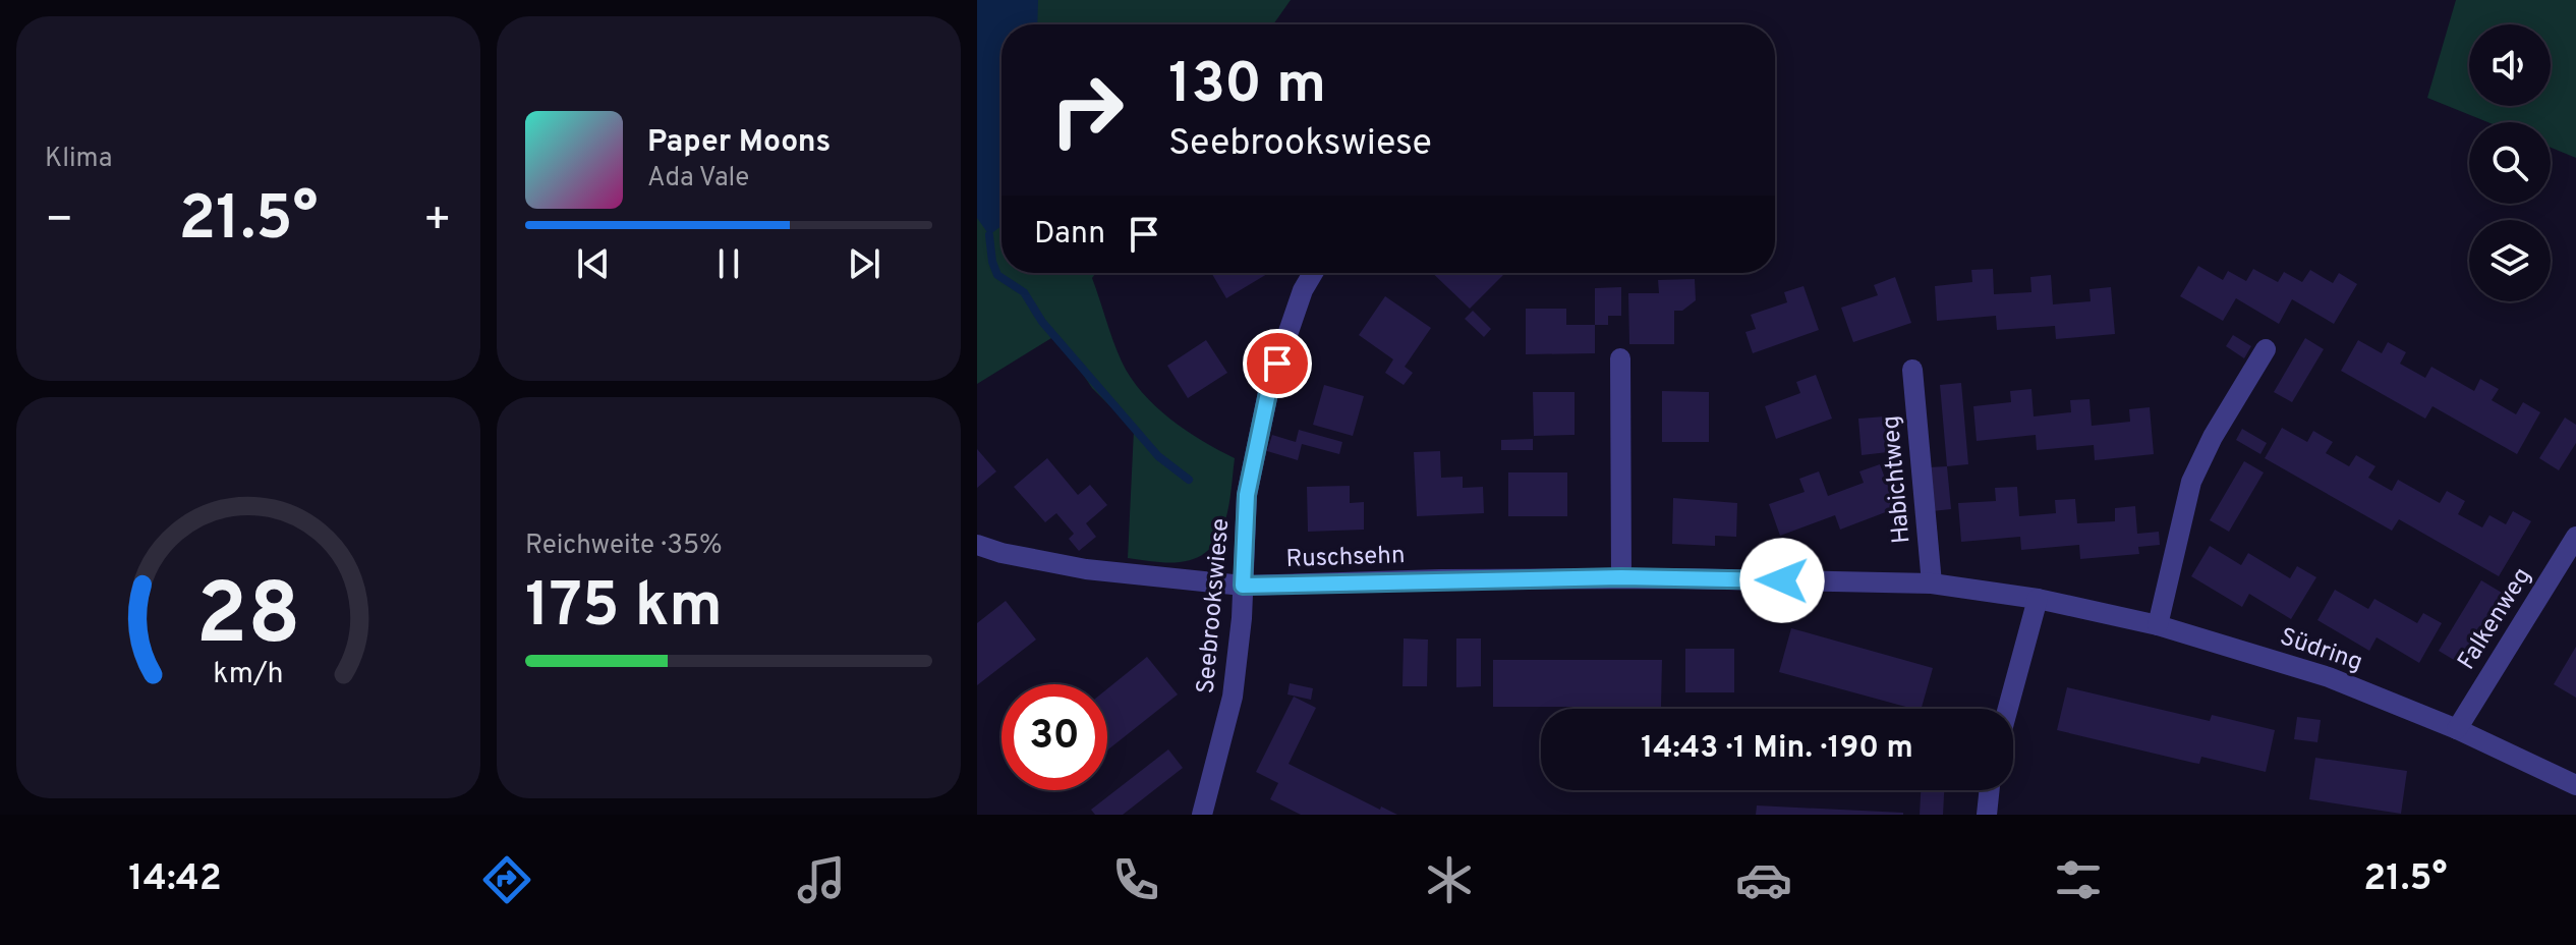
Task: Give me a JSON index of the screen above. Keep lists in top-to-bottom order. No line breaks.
{"streets":{"street":["Habichtweg","Ruschsehn","Seebrookswiese","Falkenweg","Südring"]},"crossings":[["Habichtweg","Südring"],["Ruschsehn","Seebrookswiese"],["Ruschsehn","Südring"],["Falkenweg","Südring"]],"page":{"tile":["Klima",["Reichweite · 35%","175 km"]],"turn":["130 m","Seebrookswiese"],"song":["Paper Moons","Ada Vale"],"heat":["−","21.5°","+"],"then":"Dann","limit":"30","trip":"14:43 · 1 Min. · 190 m","tabs":["14:42","21.5°"],"gauge":["28","km/h"]}}
